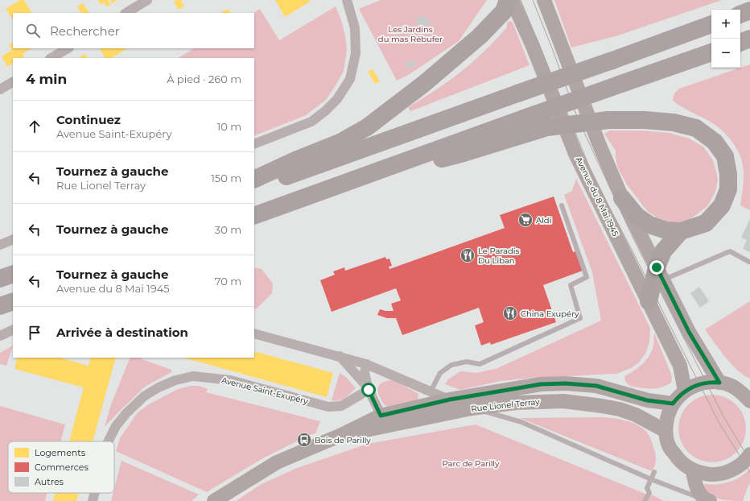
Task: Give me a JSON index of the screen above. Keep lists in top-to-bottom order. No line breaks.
{"streets":{"main road":["Avenue du 8 Mai 1945","Rue Lionel Terray"],"street":["Avenue Saint-Exupéry"]},"parks":["Les Jardins du mas Rébufer","Parc de Parilly"],"places":{"supermarket":["Aldi"],"restaurant":["Le Paradis Du Liban","China Exupéry"],"bus stop":["Bois de Parilly"]},"legend":["Logements","Commerces","Autres"],"page":{"map_buttons":["+","−"],"search":"Rechercher","heading":["4 min","À pied · 260 m"],"list":[["Continuez","Avenue Saint-Exupéry","10 m"],["Tournez à gauche","Rue Lionel Terray","150 m"],["Tournez à gauche","30 m"],["Tournez à gauche","Avenue du 8 Mai 1945","70 m"],"Arrivée à destination"]}}
